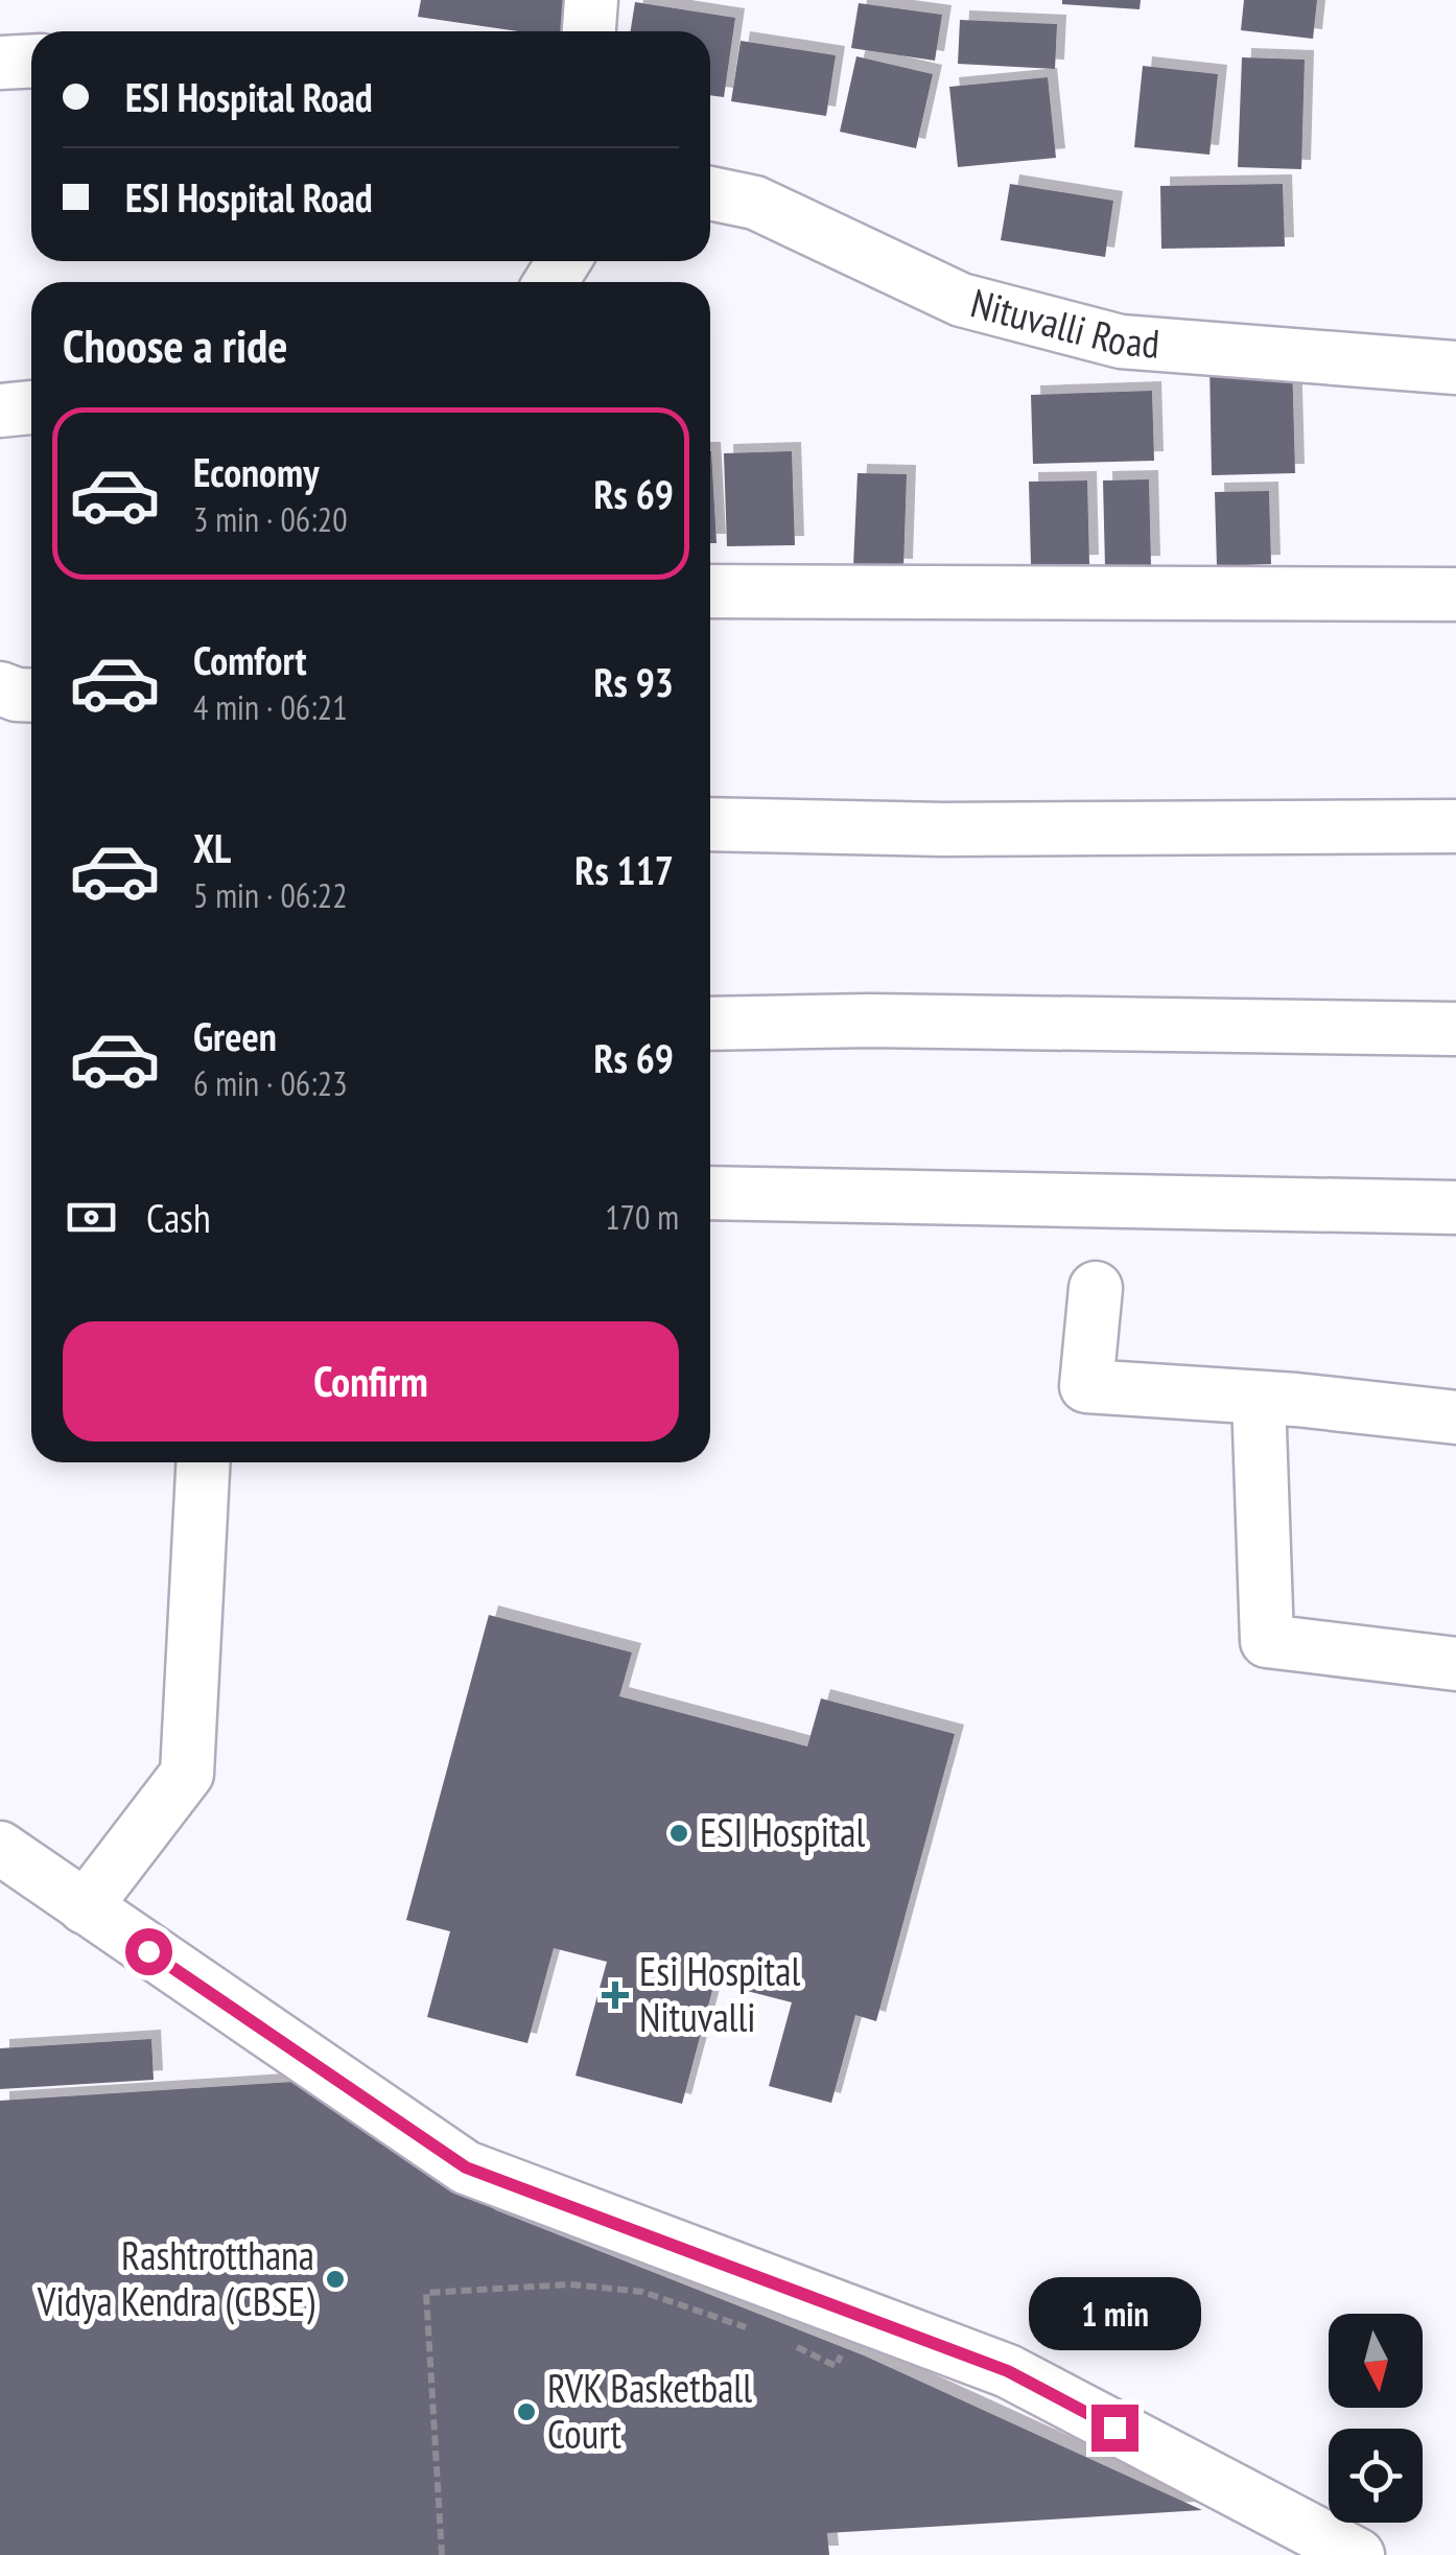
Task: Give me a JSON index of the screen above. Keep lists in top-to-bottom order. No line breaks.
{"streets":{"street":["Nituvalli Road"]},"places":{"other":["ESI Hospital","Rashtrotthana Vidya Kendra (CBSE)","RVK Basketball Court"],"health":["Esi Hospital Nituvalli"]},"north":"bottom","page":{"banner":["ESI Hospital Road","ESI Hospital Road"],"heading":"Choose a ride","list":[{"name":"Economy","note":"3 min · 06:20","value":"Rs 69"},{"name":"Comfort","note":"4 min · 06:21","value":"Rs 93"},{"name":"XL","note":"5 min · 06:22","value":"Rs 117"},{"name":"Green","note":"6 min · 06:23","value":"Rs 69"}],"pay":["Cash","170 m"],"buttons":"Confirm","bubble":"1 min"}}
